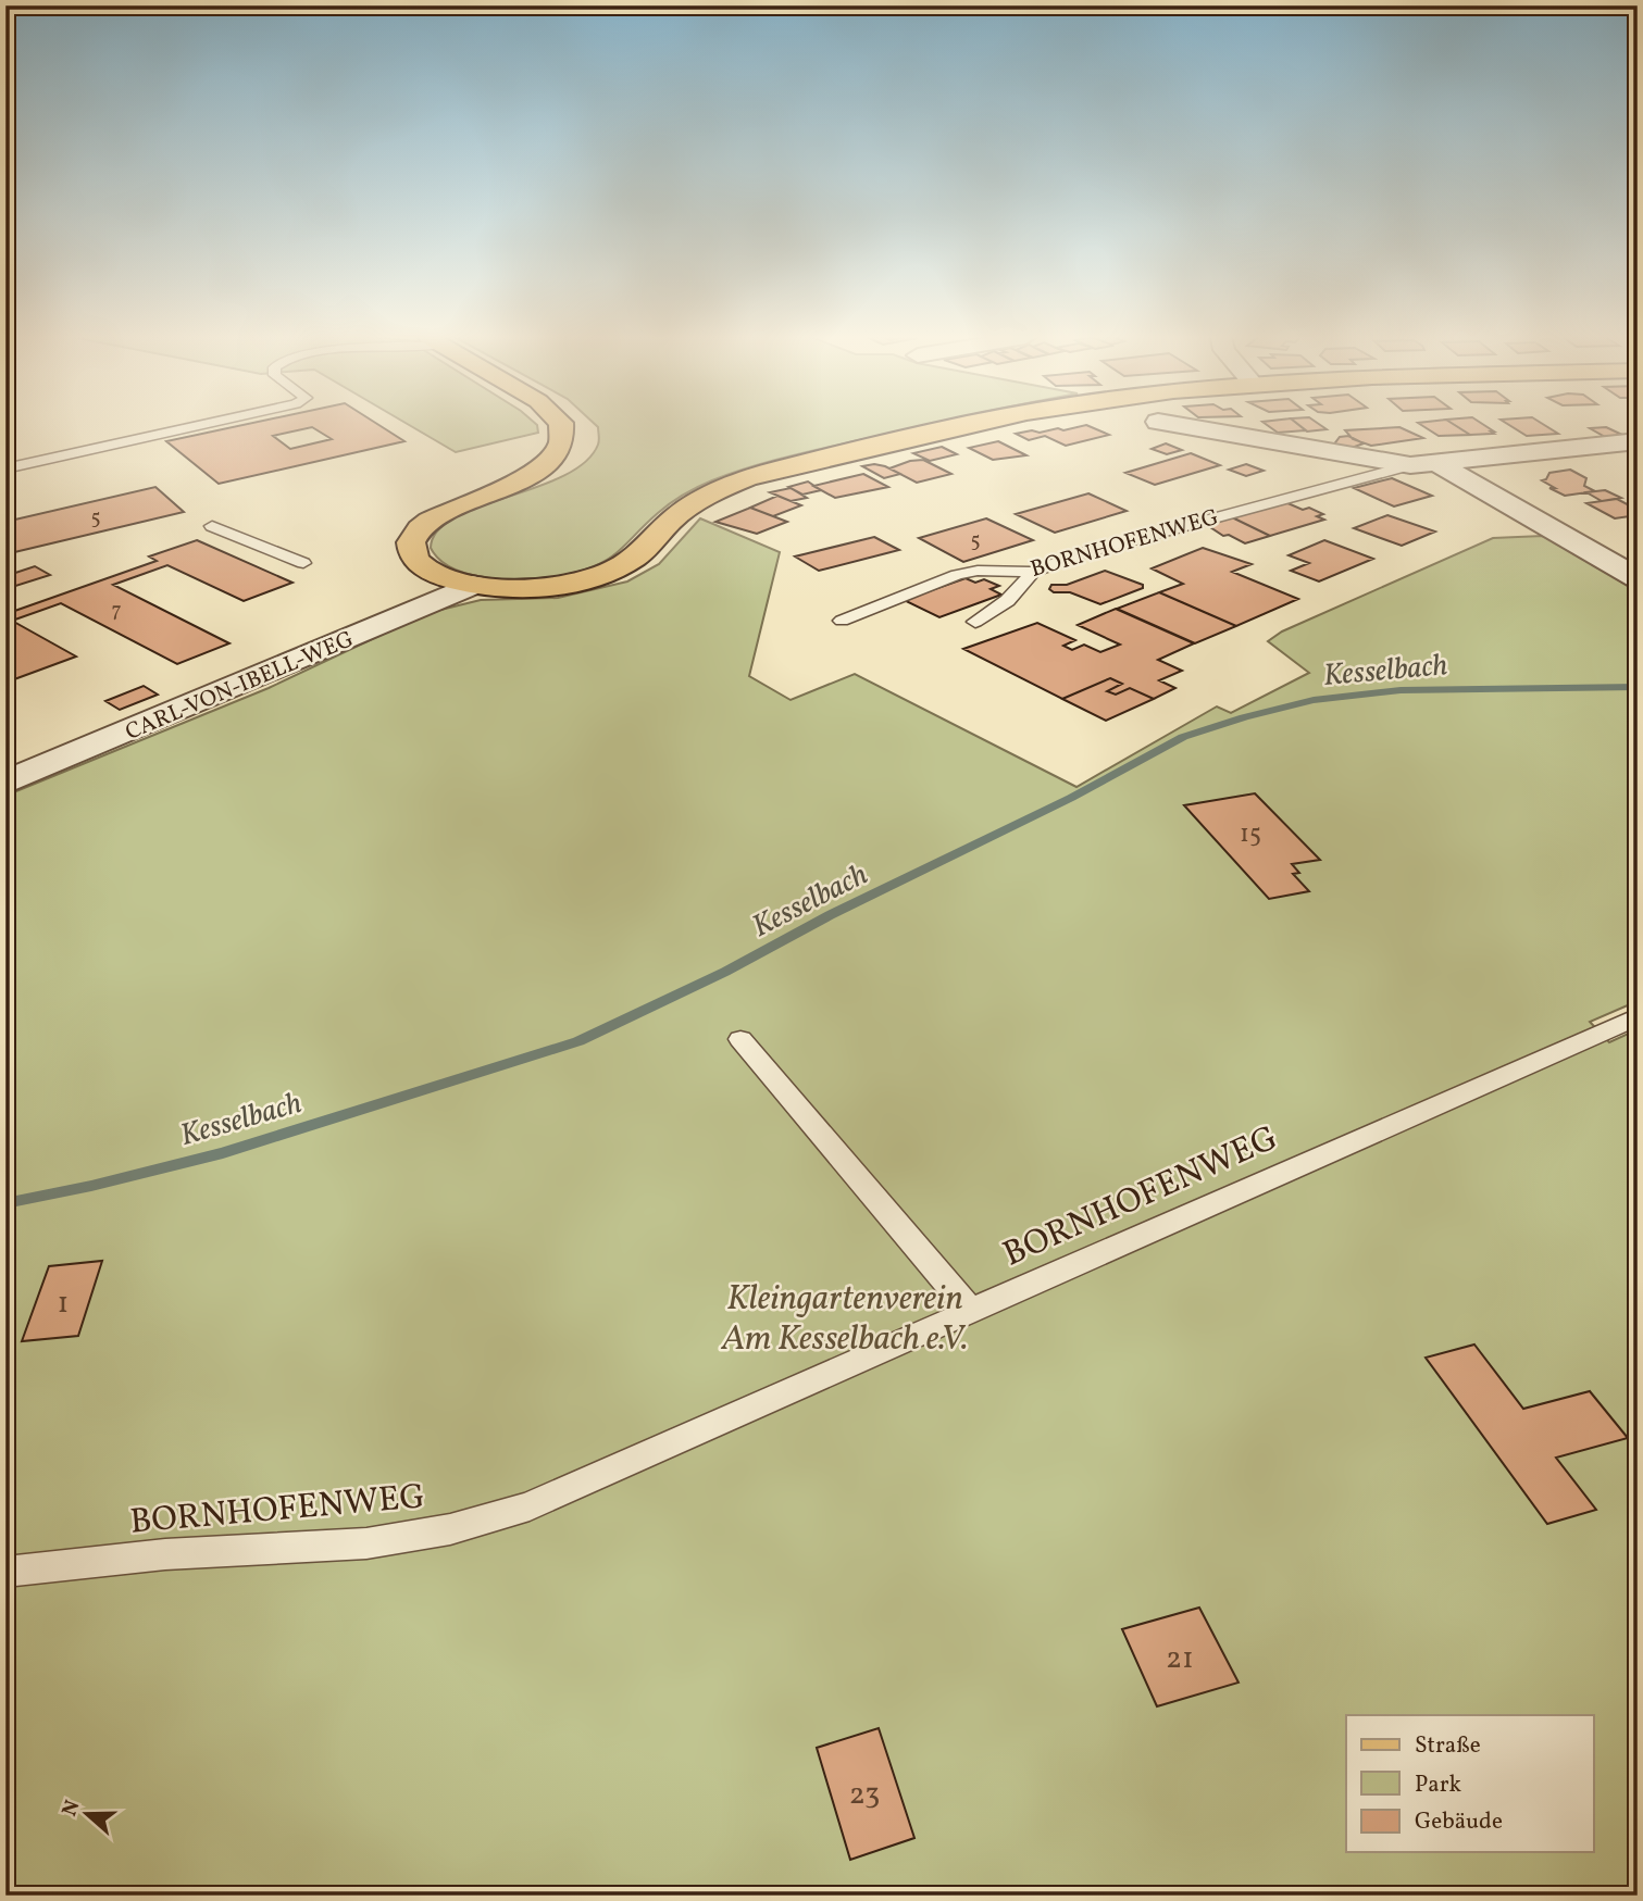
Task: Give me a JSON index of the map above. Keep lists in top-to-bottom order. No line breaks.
{"streets":{"street":["BORNHOFENWEG","CARL-VON-IBELL-WEG"]},"water":["Kesselbach"],"parks":["Kleingartenverein Am Kesselbach e.V."],"house_numbers":["5","5","7","15","1","21","23"],"legend":["Straße","Park","Gebäude"],"north":"left"}
